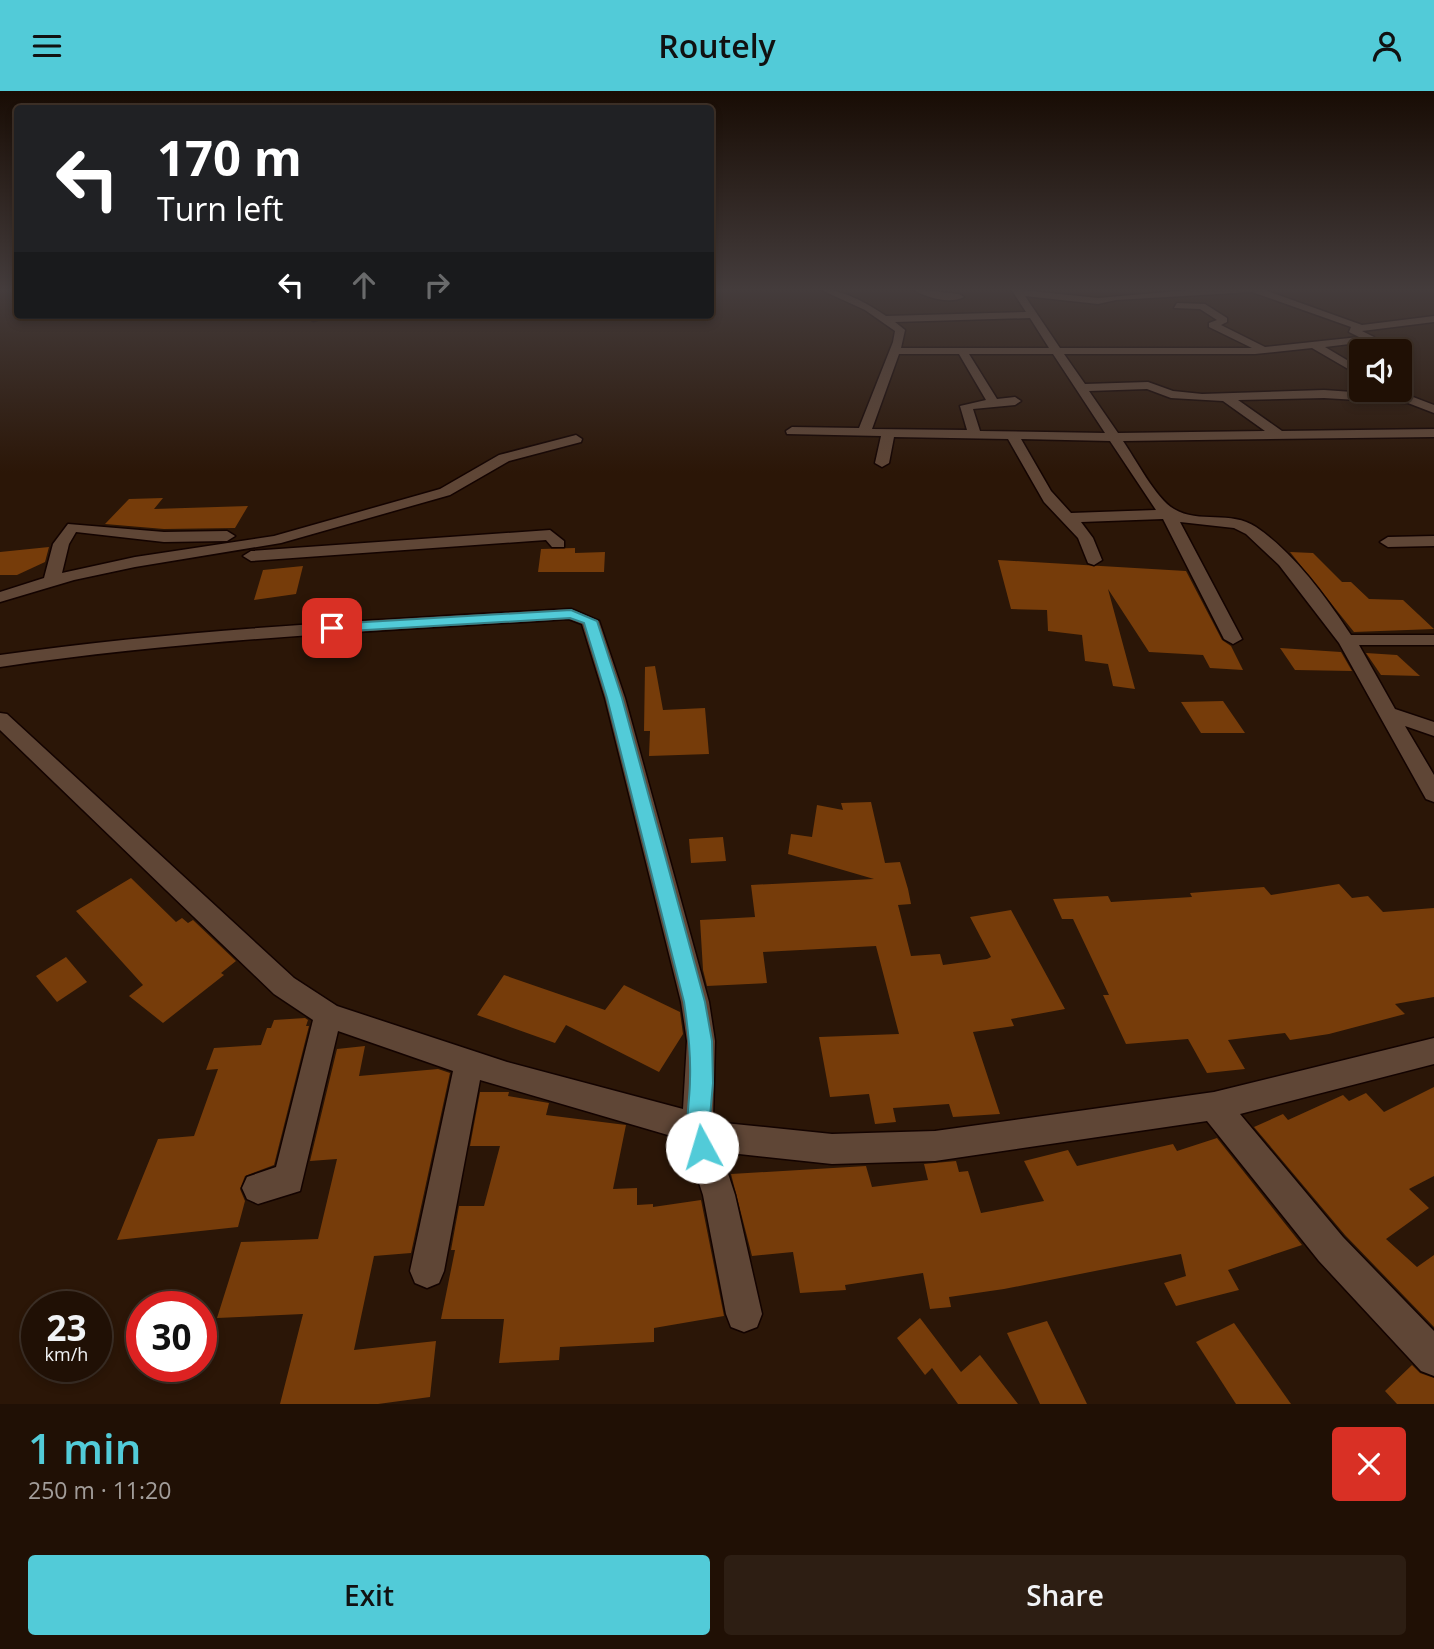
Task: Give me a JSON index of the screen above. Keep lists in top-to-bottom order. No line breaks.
{"page":{"header":"Routely","turn":["170 m","Turn left"],"speed":"23 km/h","limit":"30","heading":["1 min","250 m · 11:20"],"buttons":["Exit","Share"]}}
